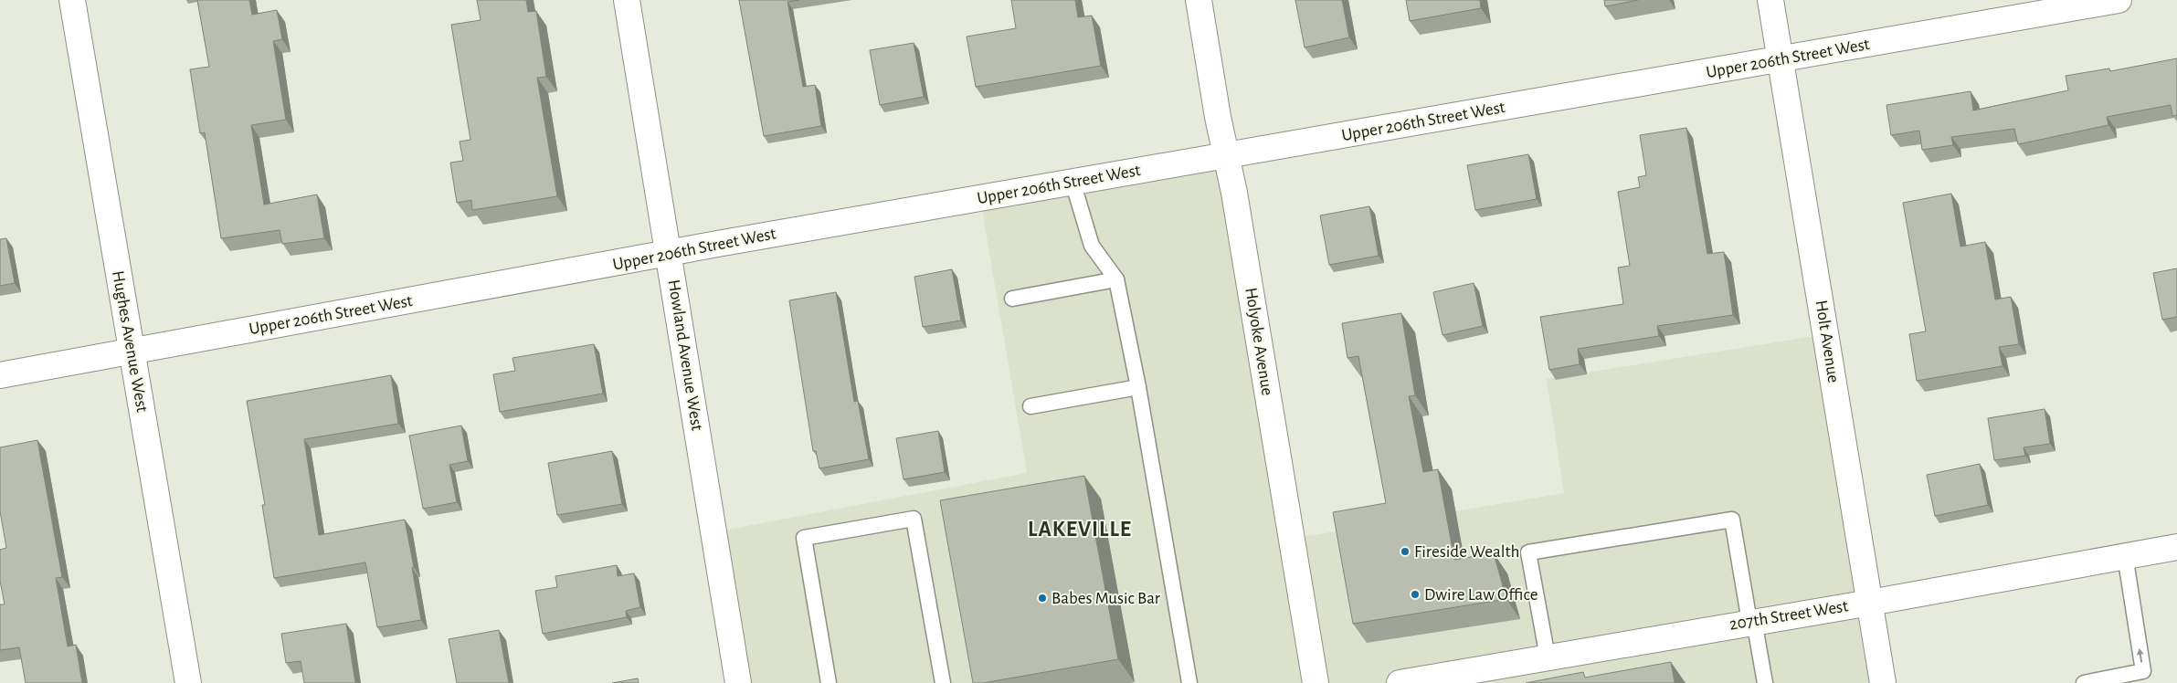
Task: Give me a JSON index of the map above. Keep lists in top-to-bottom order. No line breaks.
{"streets":{"street":["Upper 206th Street West","Hughes Avenue West","Holyoke Avenue","Holt Avenue","Howland Avenue West","207th Street West"]},"crossings":[["Upper 206th Street West","Hughes Avenue West"],["Upper 206th Street West","Holyoke Avenue"],["Upper 206th Street West","Holt Avenue"],["Upper 206th Street West","Howland Avenue West"],["Holt Avenue","207th Street West"]],"districts":["LAKEVILLE"],"places":["Fireside Wealth","Dwire Law Office","Babes Music Bar"]}
